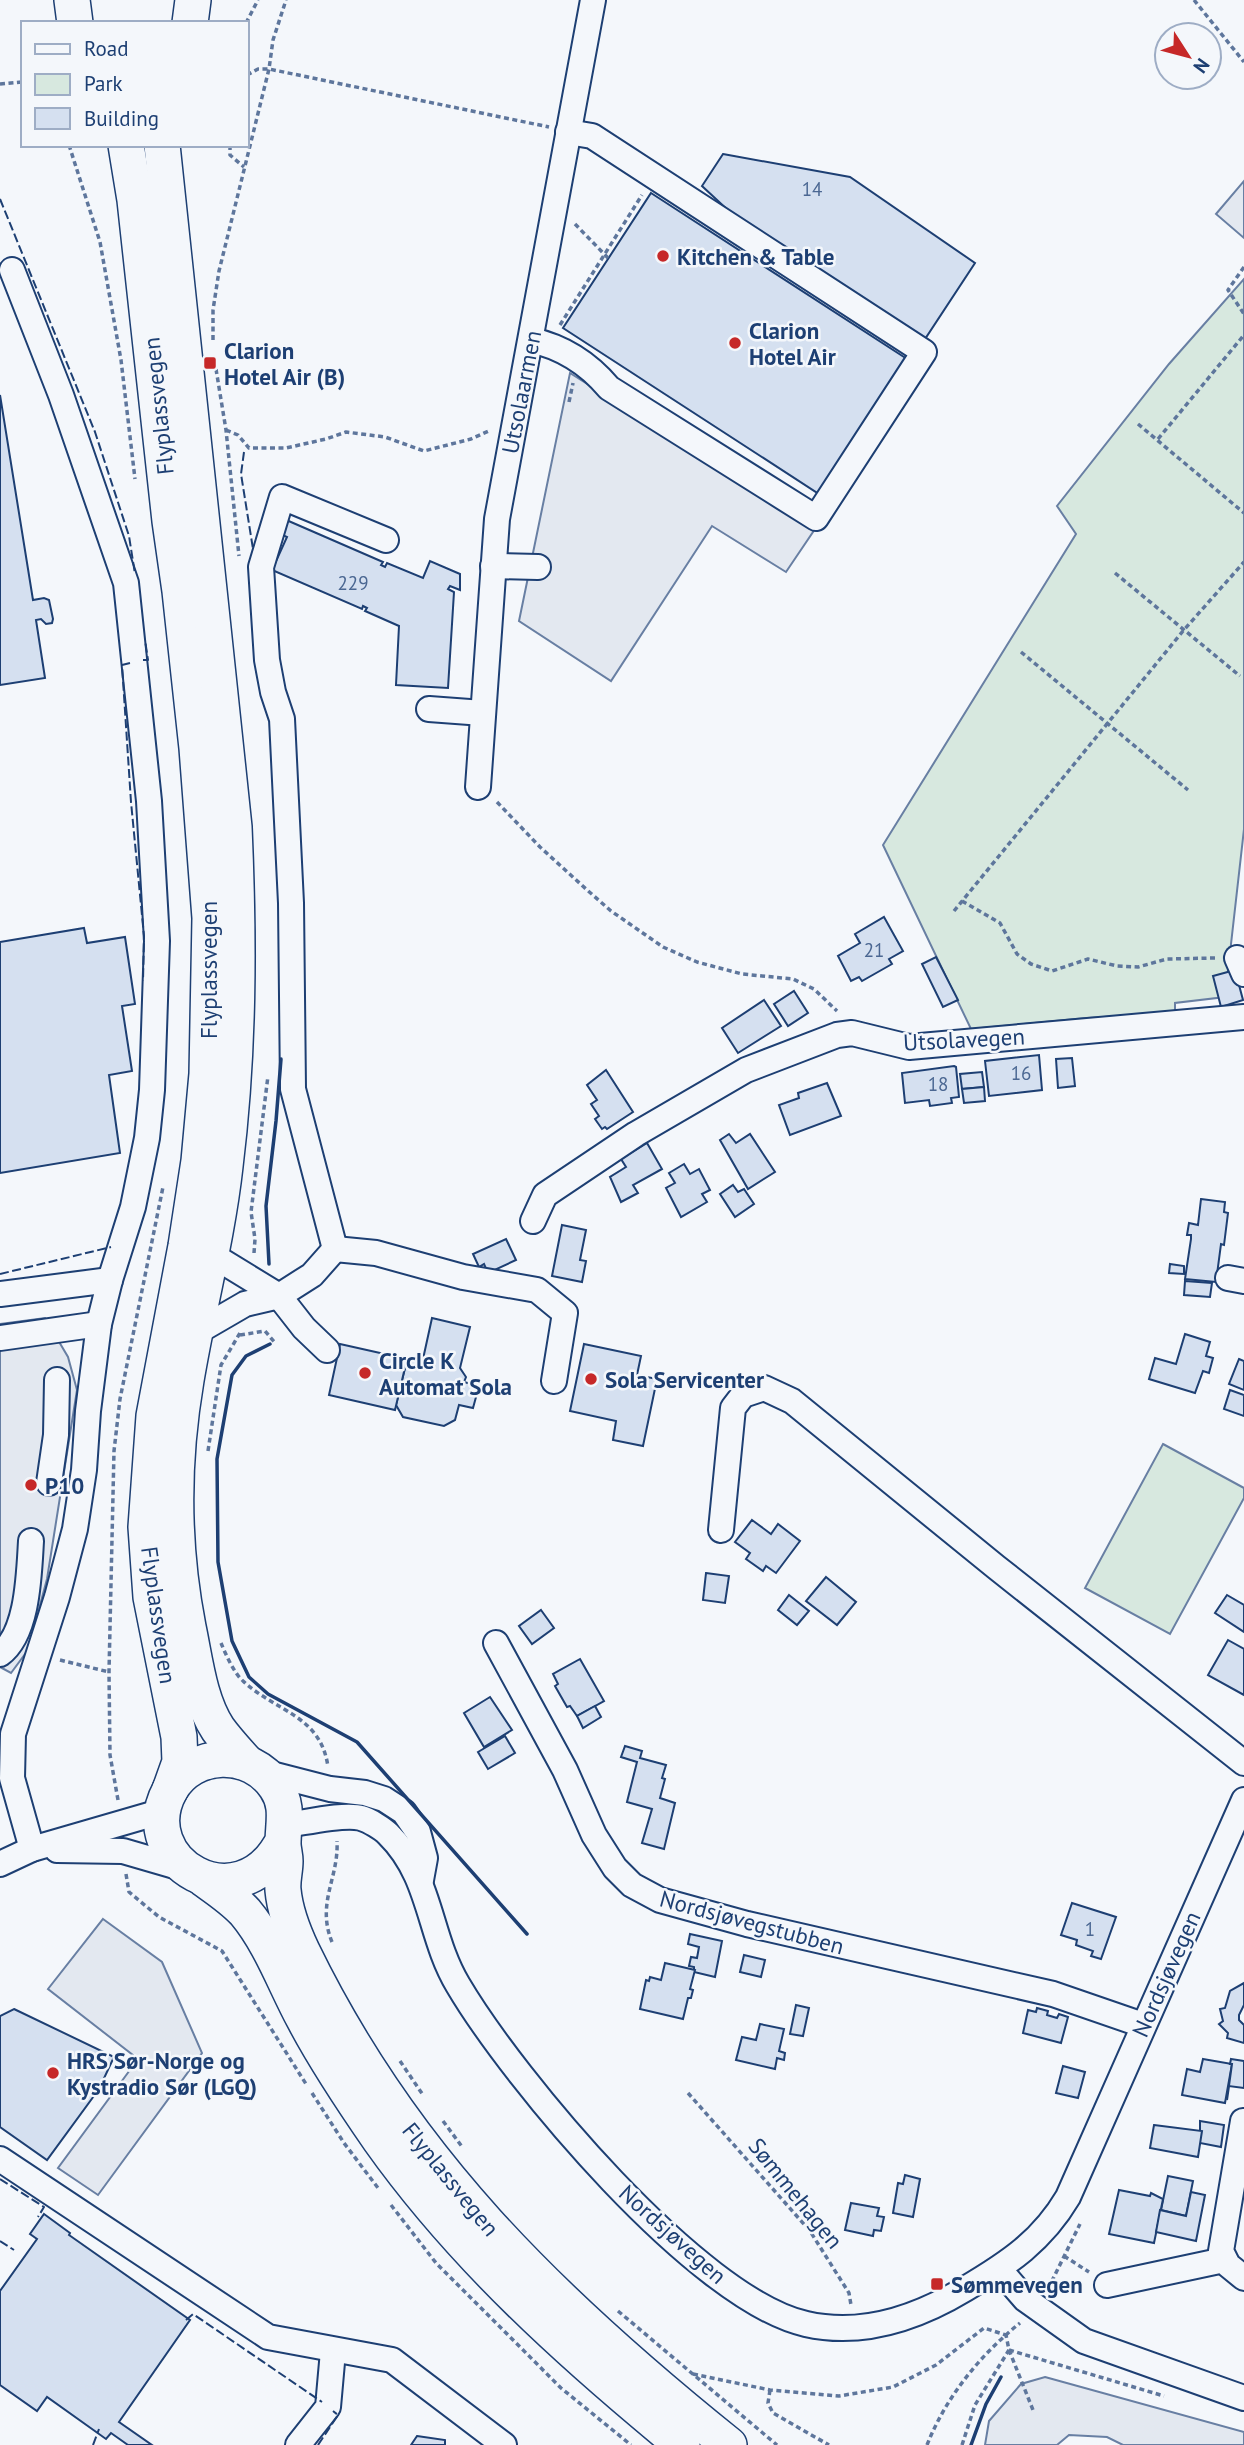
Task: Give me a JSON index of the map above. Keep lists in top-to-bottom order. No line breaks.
{"streets":{"highway":["Flyplassvegen"],"street":["Utsolaarmen","Utsolavegen","Nordsjøvegstubben","Nordsjøvegen"],"path":["Sømmehagen"]},"crossings":[["Flyplassvegen","Nordsjøvegen"],["Nordsjøvegstubben","Nordsjøvegen"],["Nordsjøvegen","Sømmehagen"]],"places":{"other":["Kitchen & Table","Clarion Hotel Air","Circle K Automat Sola","Sola Servicenter","P10","HRS Sør-Norge og Kystradio Sør (LGQ)"],"transit":["Clarion Hotel Air (B)","Sømmevegen"]},"house_numbers":["14","229","21","16","18","1"],"legend":["Road","Park","Building"],"north":"bottom right"}
